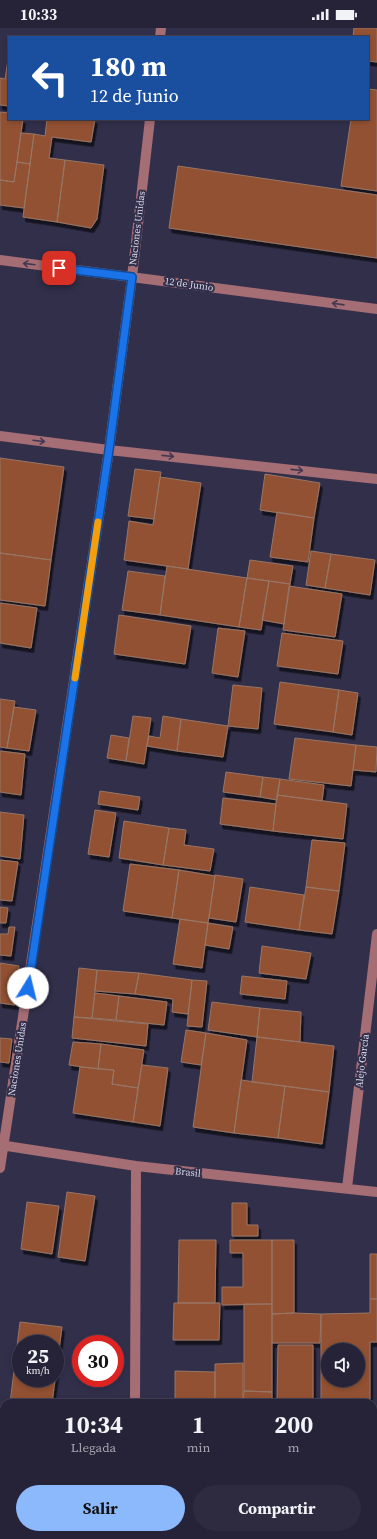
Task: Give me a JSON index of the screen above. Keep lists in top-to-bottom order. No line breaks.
{"streets":{"street":["Naciones Unidas","12 de Junio","Alejo García","Brasil"]},"crossings":[["Naciones Unidas","12 de Junio"],["Naciones Unidas","Brasil"],["Alejo García","Brasil"]],"one_way":["12 de Junio"],"page":{"status":"10:33","turn":["180 m","12 de Junio"],"speed":"25 km/h","limit":"30","eta":["10:34","Llegada","1","min","200","m"],"buttons":["Salir","Compartir"]}}
